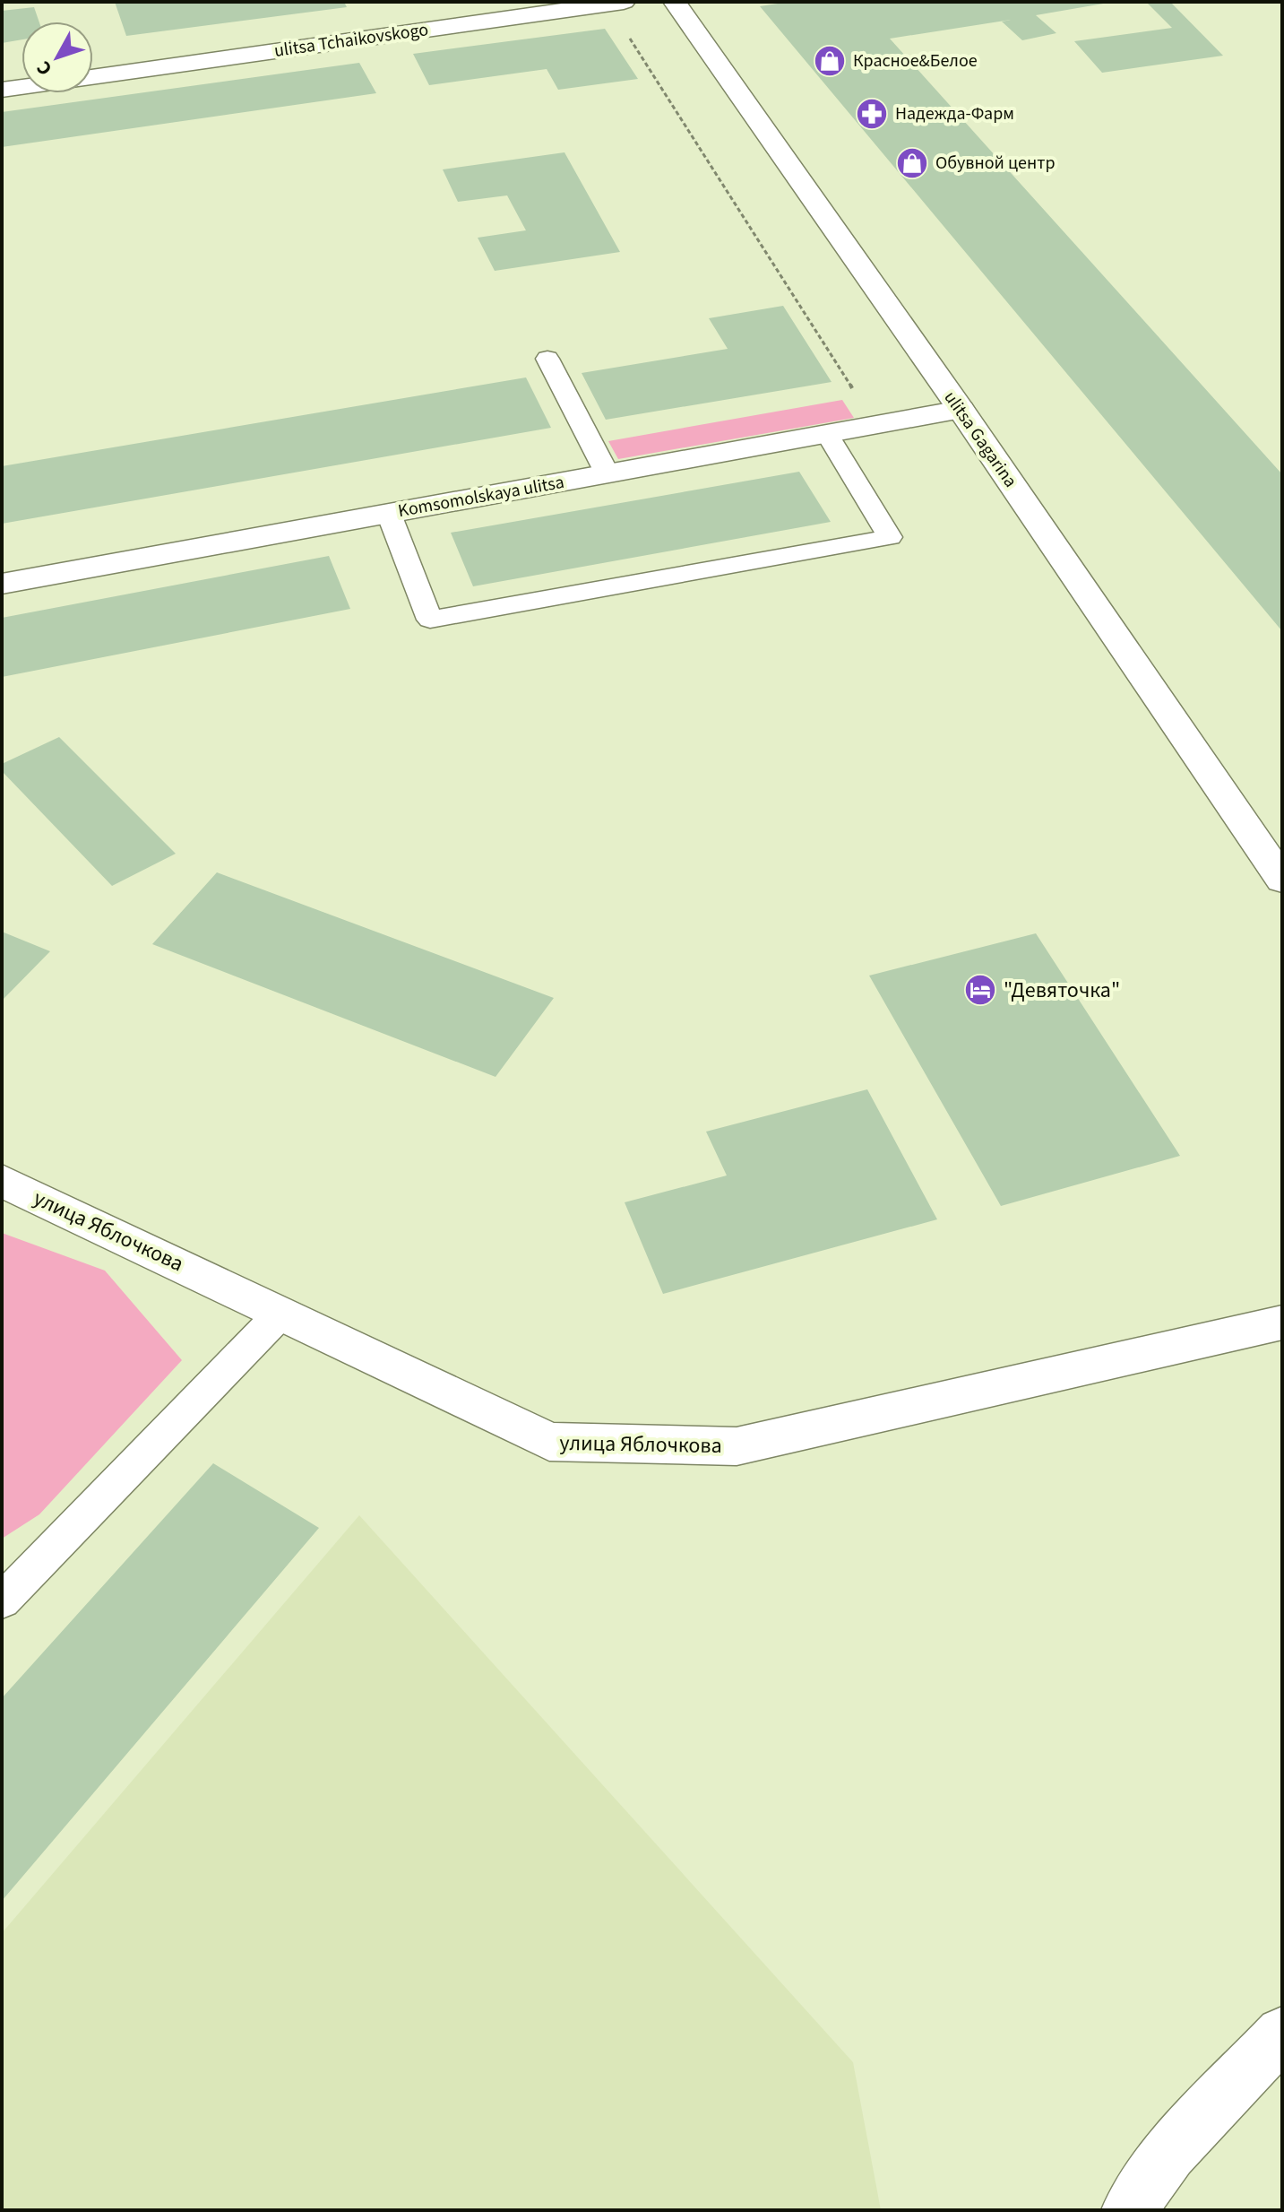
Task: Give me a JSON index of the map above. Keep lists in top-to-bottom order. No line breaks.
{"streets":{"street":["ulitsa Tchaikovskogo","ulitsa Gagarina","Komsomolskaya ulitsa","улица Яблочкова"]},"crossings":[["ulitsa Gagarina","Komsomolskaya ulitsa"]],"places":{"shop":["Красное&Белое","Обувной центр"],"pharmacy":["Надежда-Фарм"],"hotel":["\"Девяточка\""]},"north":"bottom left"}
